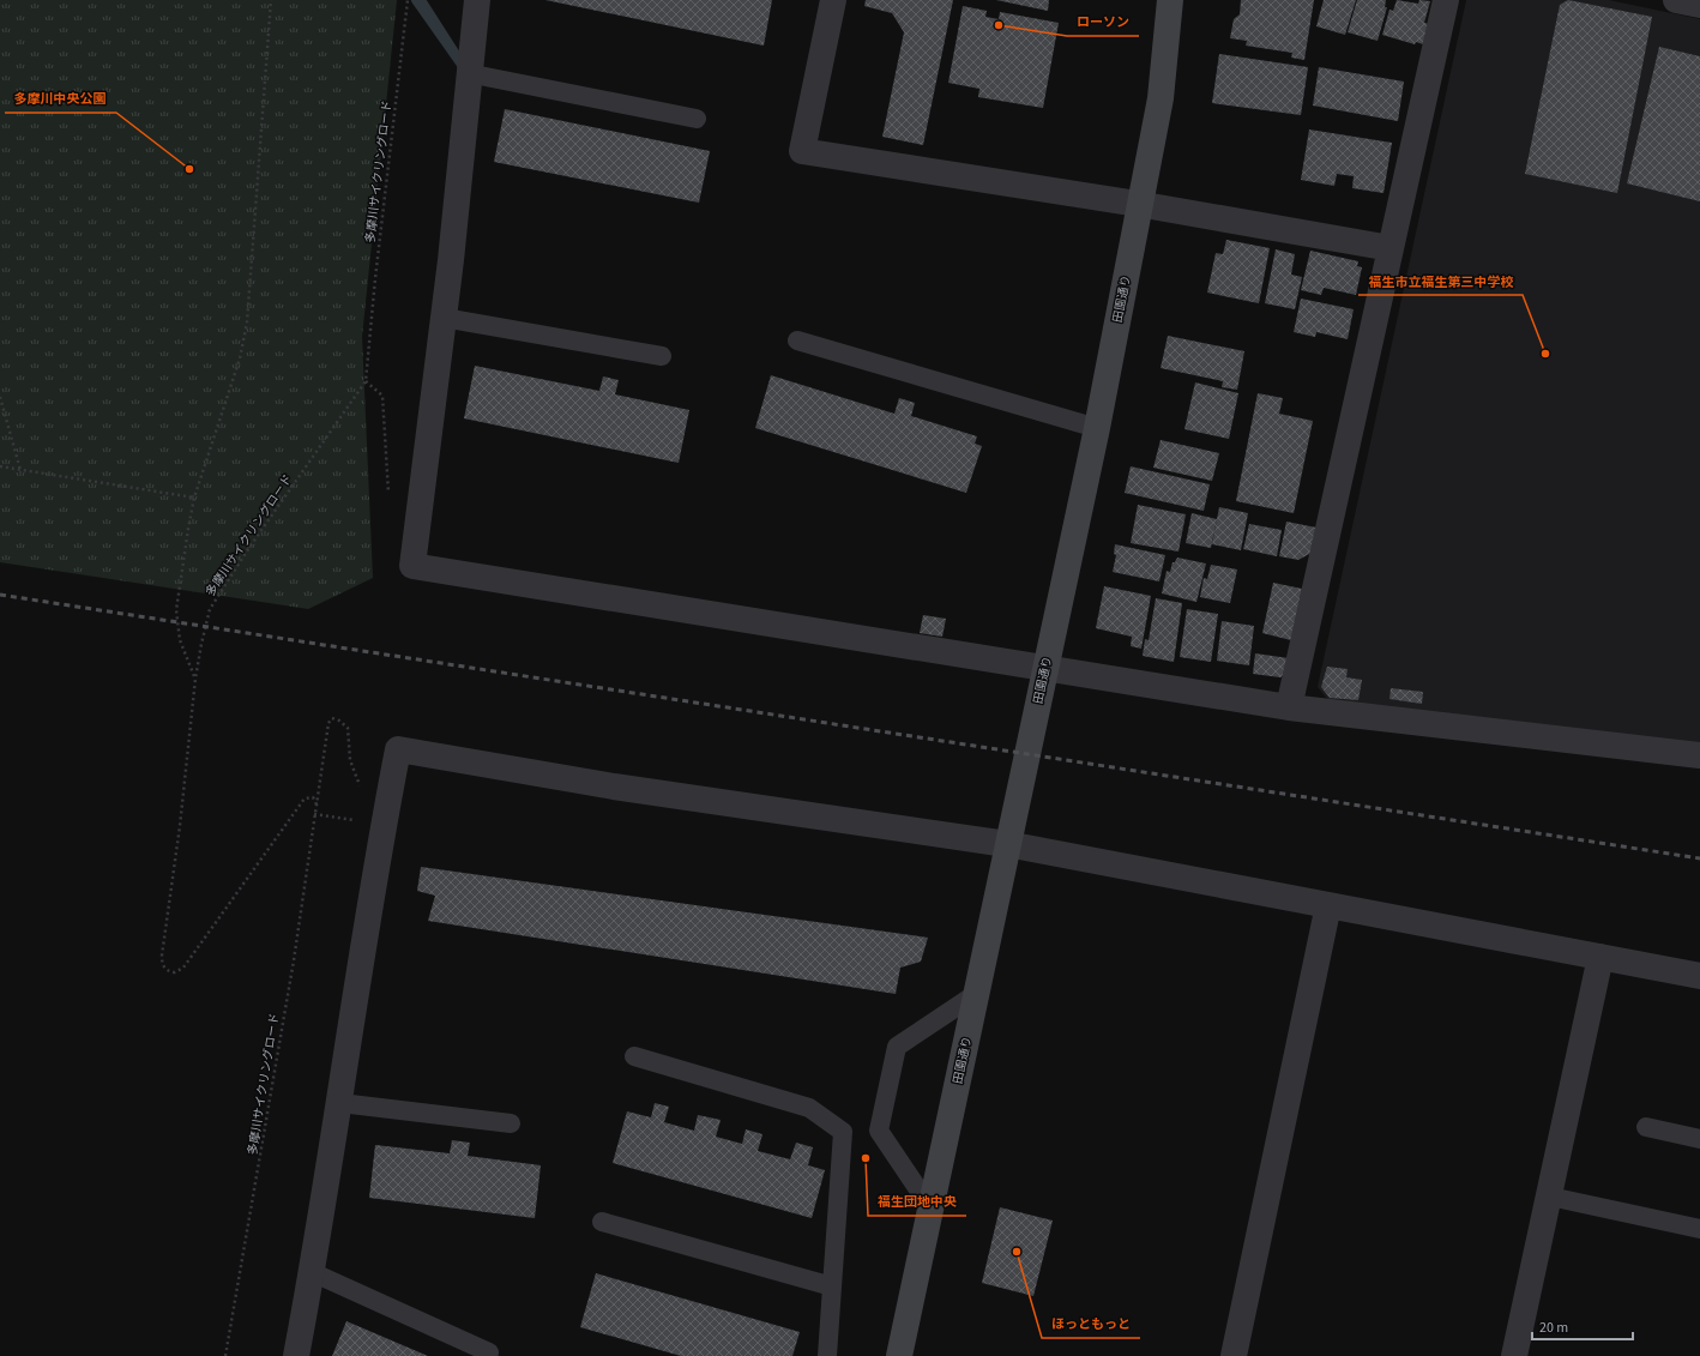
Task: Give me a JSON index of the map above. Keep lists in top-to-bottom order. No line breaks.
{"streets":{"street":["田園通り"],"path":["多摩川サイクリングロード"]},"places":["ローソン","多摩川中央公園","福生市立福生第三中学校","福生団地中央","ほっともっと"],"scale_bar":"20 m"}
